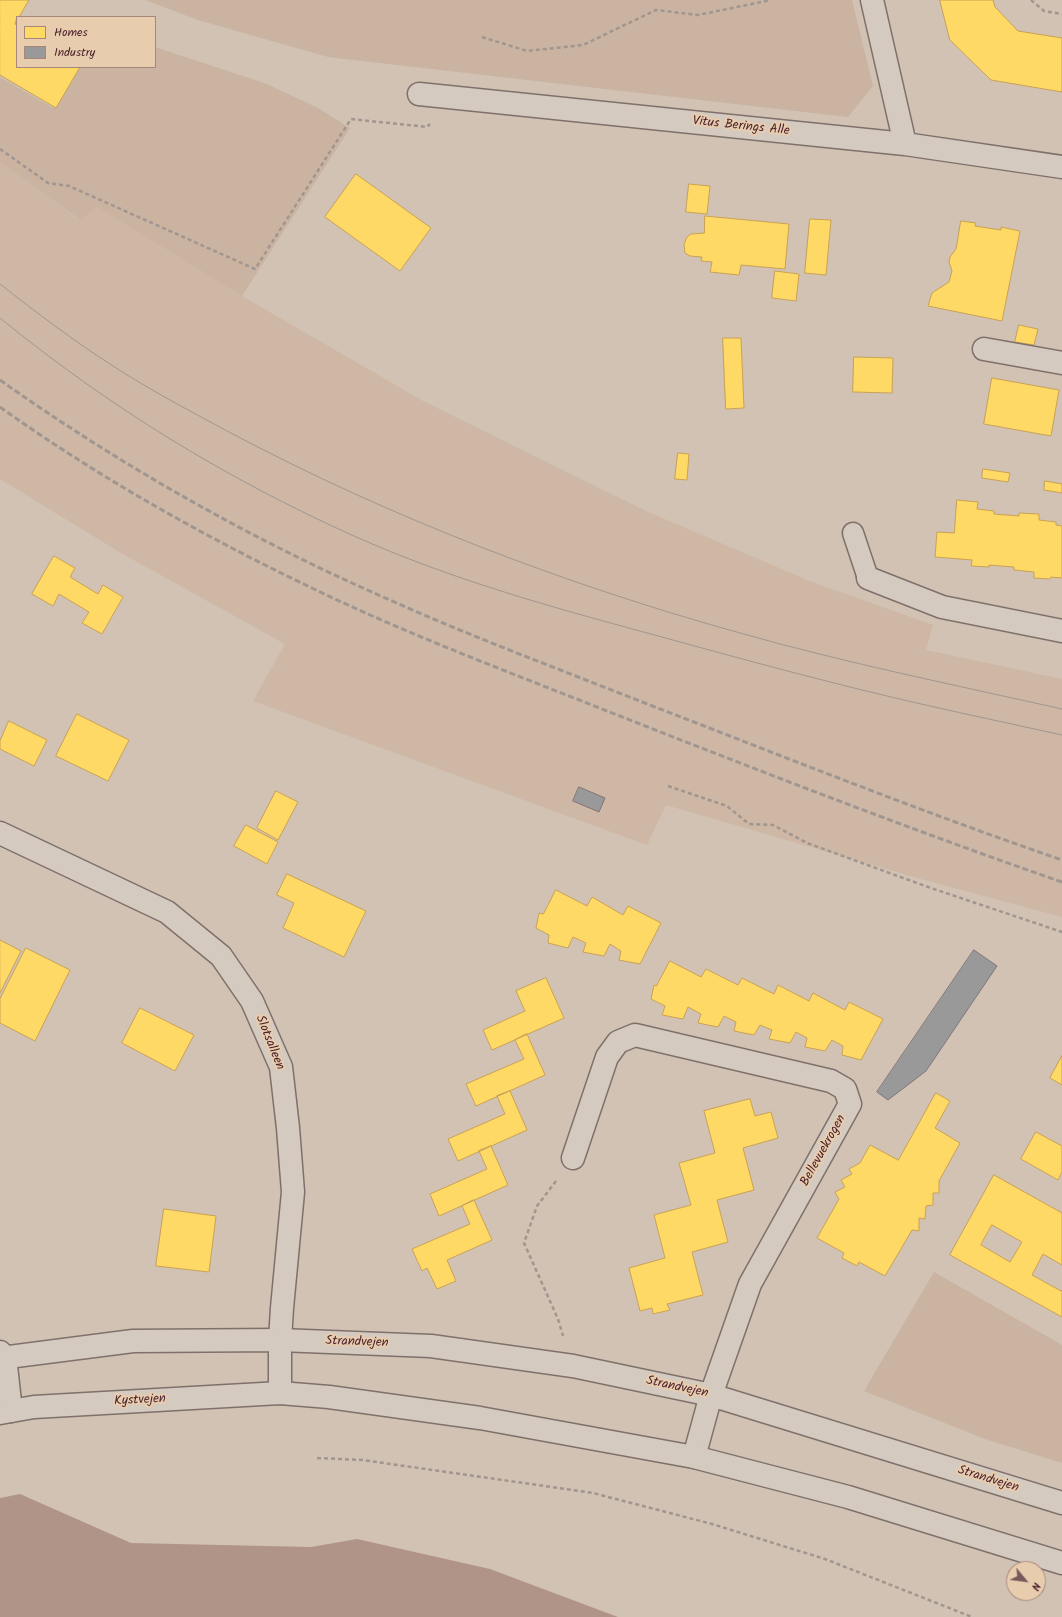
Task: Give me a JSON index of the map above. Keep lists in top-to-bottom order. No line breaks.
{"streets":{"street":["Vitus Berings Alle","Slotsalleen","Bellevuekrogen","Strandvejen","Kystvejen"]},"crossings":[["Slotsalleen","Strandvejen"],["Slotsalleen","Kystvejen"],["Bellevuekrogen","Strandvejen"]],"legend":["Homes","Industry"],"north":"bottom right"}
